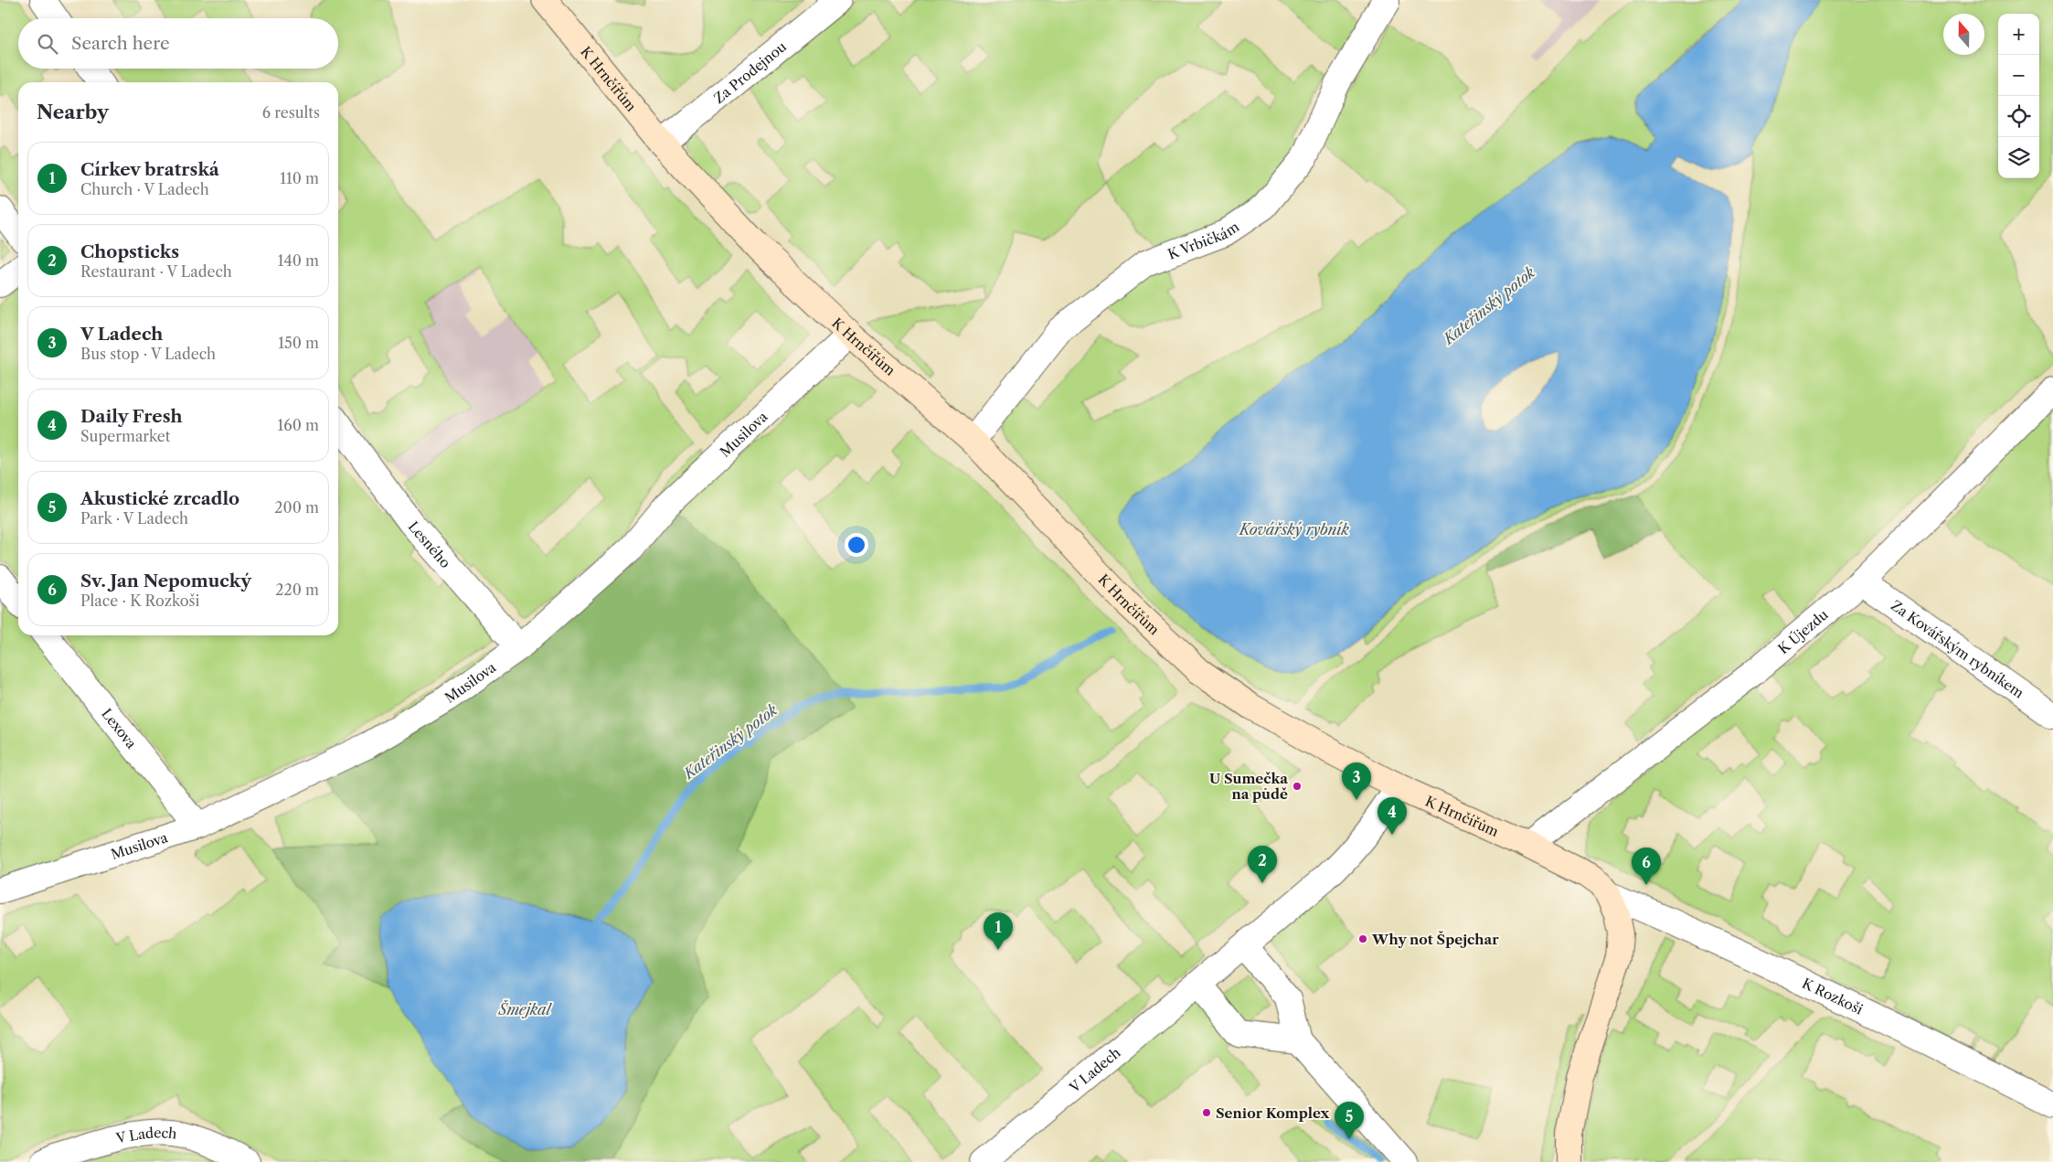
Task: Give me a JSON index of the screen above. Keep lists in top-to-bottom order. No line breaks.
{"streets":{"street":["Za Prodejnou","K Hrnčířům","K Vrbičkám","Musilova","Lesného","K Újezdu","Za Kovářským rybníkem","Lexova","K Rozkoši","V Ladech"]},"crossings":[["Za Prodejnou","K Hrnčířům"],["K Hrnčířům","K Vrbičkám"],["K Hrnčířům","Musilova"],["K Hrnčířům","K Újezdu"],["K Hrnčířům","K Rozkoši"],["K Hrnčířům","V Ladech"],["Musilova","Lesného"],["Musilova","Lexova"],["K Újezdu","Za Kovářským rybníkem"]],"water":["Kateřinský potok","Kovářský rybník","Šmejkal"],"places":["U Sumečka na půdě","Why not Špejchar","Senior Komplex"],"north":"top","page":{"map_buttons":["+","−"],"search":"Search here","heading":["Nearby","6 results"],"list":[{"mark":"1","name":"Církev bratrská","note":"Church · V Ladech","value":"110 m"},{"mark":"2","name":"Chopsticks","note":"Restaurant · V Ladech","value":"140 m"},{"mark":"3","name":"V Ladech","note":"Bus stop · V Ladech","value":"150 m"},{"mark":"4","name":"Daily Fresh","note":"Supermarket","value":"160 m"},{"mark":"5","name":"Akustické zrcadlo","note":"Park · V Ladech","value":"200 m"},{"mark":"6","name":"Sv. Jan Nepomucký","note":"Place · K Rozkoši","value":"220 m"}],"pins":["3","4","2","6","1","5"]}}
